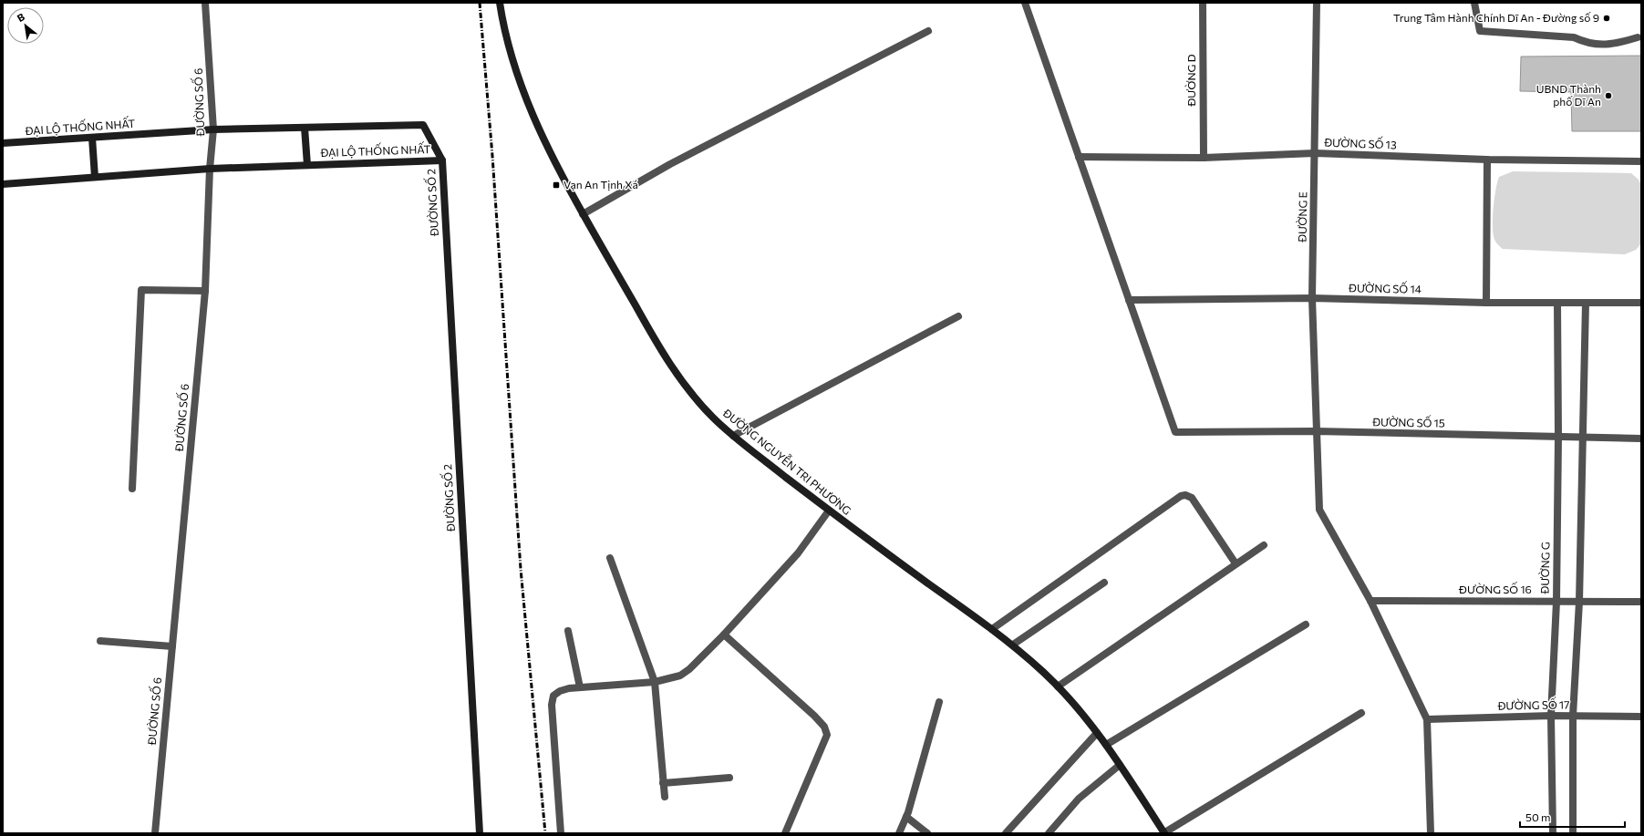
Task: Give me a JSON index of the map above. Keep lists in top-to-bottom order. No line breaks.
{"streets":{"street":["ĐƯỜNG D","ĐƯỜNG SỐ 6","ĐẠI LỘ THỐNG NHẤT","ĐƯỜNG SỐ 13","ĐƯỜNG SỐ 2","ĐƯỜNG E","ĐƯỜNG SỐ 14","ĐƯỜNG SỐ 15","ĐƯỜNG NGUYỄN TRI PHƯƠNG","ĐƯỜNG G","ĐƯỜNG SỐ 16","ĐƯỜNG SỐ 17"]},"crossings":[["ĐƯỜNG D","ĐƯỜNG SỐ 13"],["ĐƯỜNG SỐ 6","ĐẠI LỘ THỐNG NHẤT"],["ĐẠI LỘ THỐNG NHẤT","ĐƯỜNG SỐ 2"],["ĐƯỜNG SỐ 13","ĐƯỜNG E"],["ĐƯỜNG E","ĐƯỜNG SỐ 14"],["ĐƯỜNG E","ĐƯỜNG SỐ 15"],["ĐƯỜNG E","ĐƯỜNG SỐ 16"],["ĐƯỜNG E","ĐƯỜNG SỐ 17"],["ĐƯỜNG SỐ 14","ĐƯỜNG SỐ 15"],["ĐƯỜNG SỐ 14","ĐƯỜNG G"],["ĐƯỜNG SỐ 15","ĐƯỜNG G"],["ĐƯỜNG G","ĐƯỜNG SỐ 16"],["ĐƯỜNG G","ĐƯỜNG SỐ 17"]],"places":{"other":["Trung Tâm Hành Chính Dĩ An - Đường số 9","UBND Thành phố Dĩ An"],"transit":["Vạn An Tịnh Xá"]},"scale_bar":"50 m","north":"top left"}
